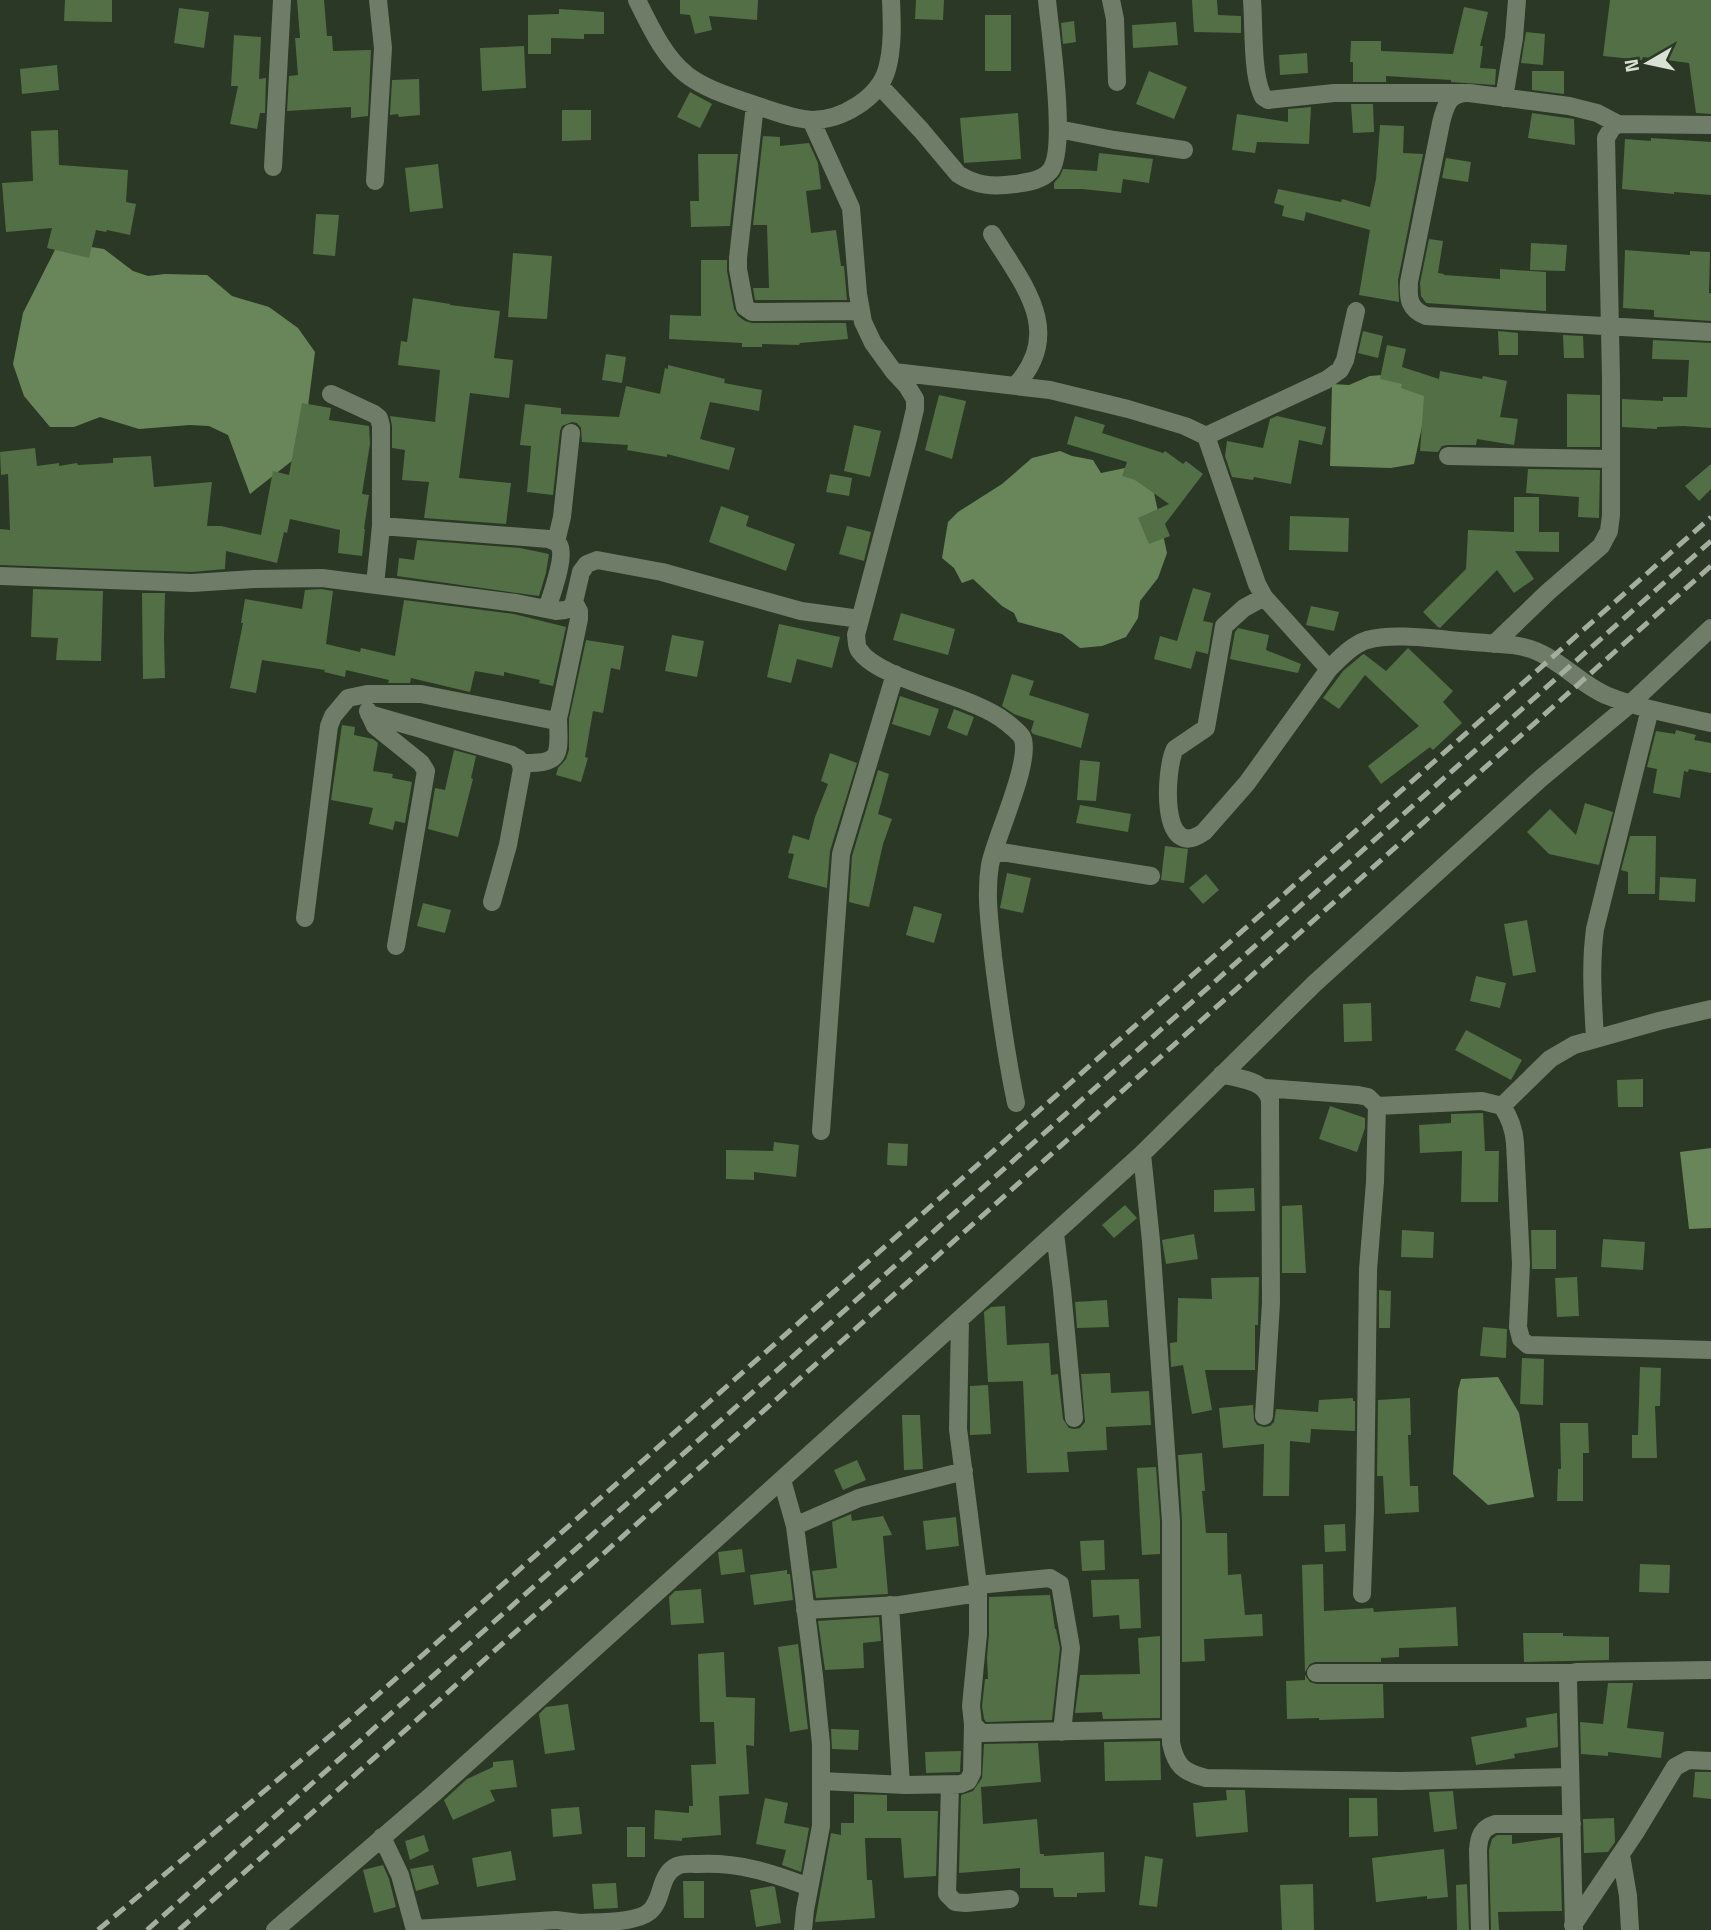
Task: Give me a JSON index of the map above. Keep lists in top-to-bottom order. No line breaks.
{"north":"left"}
